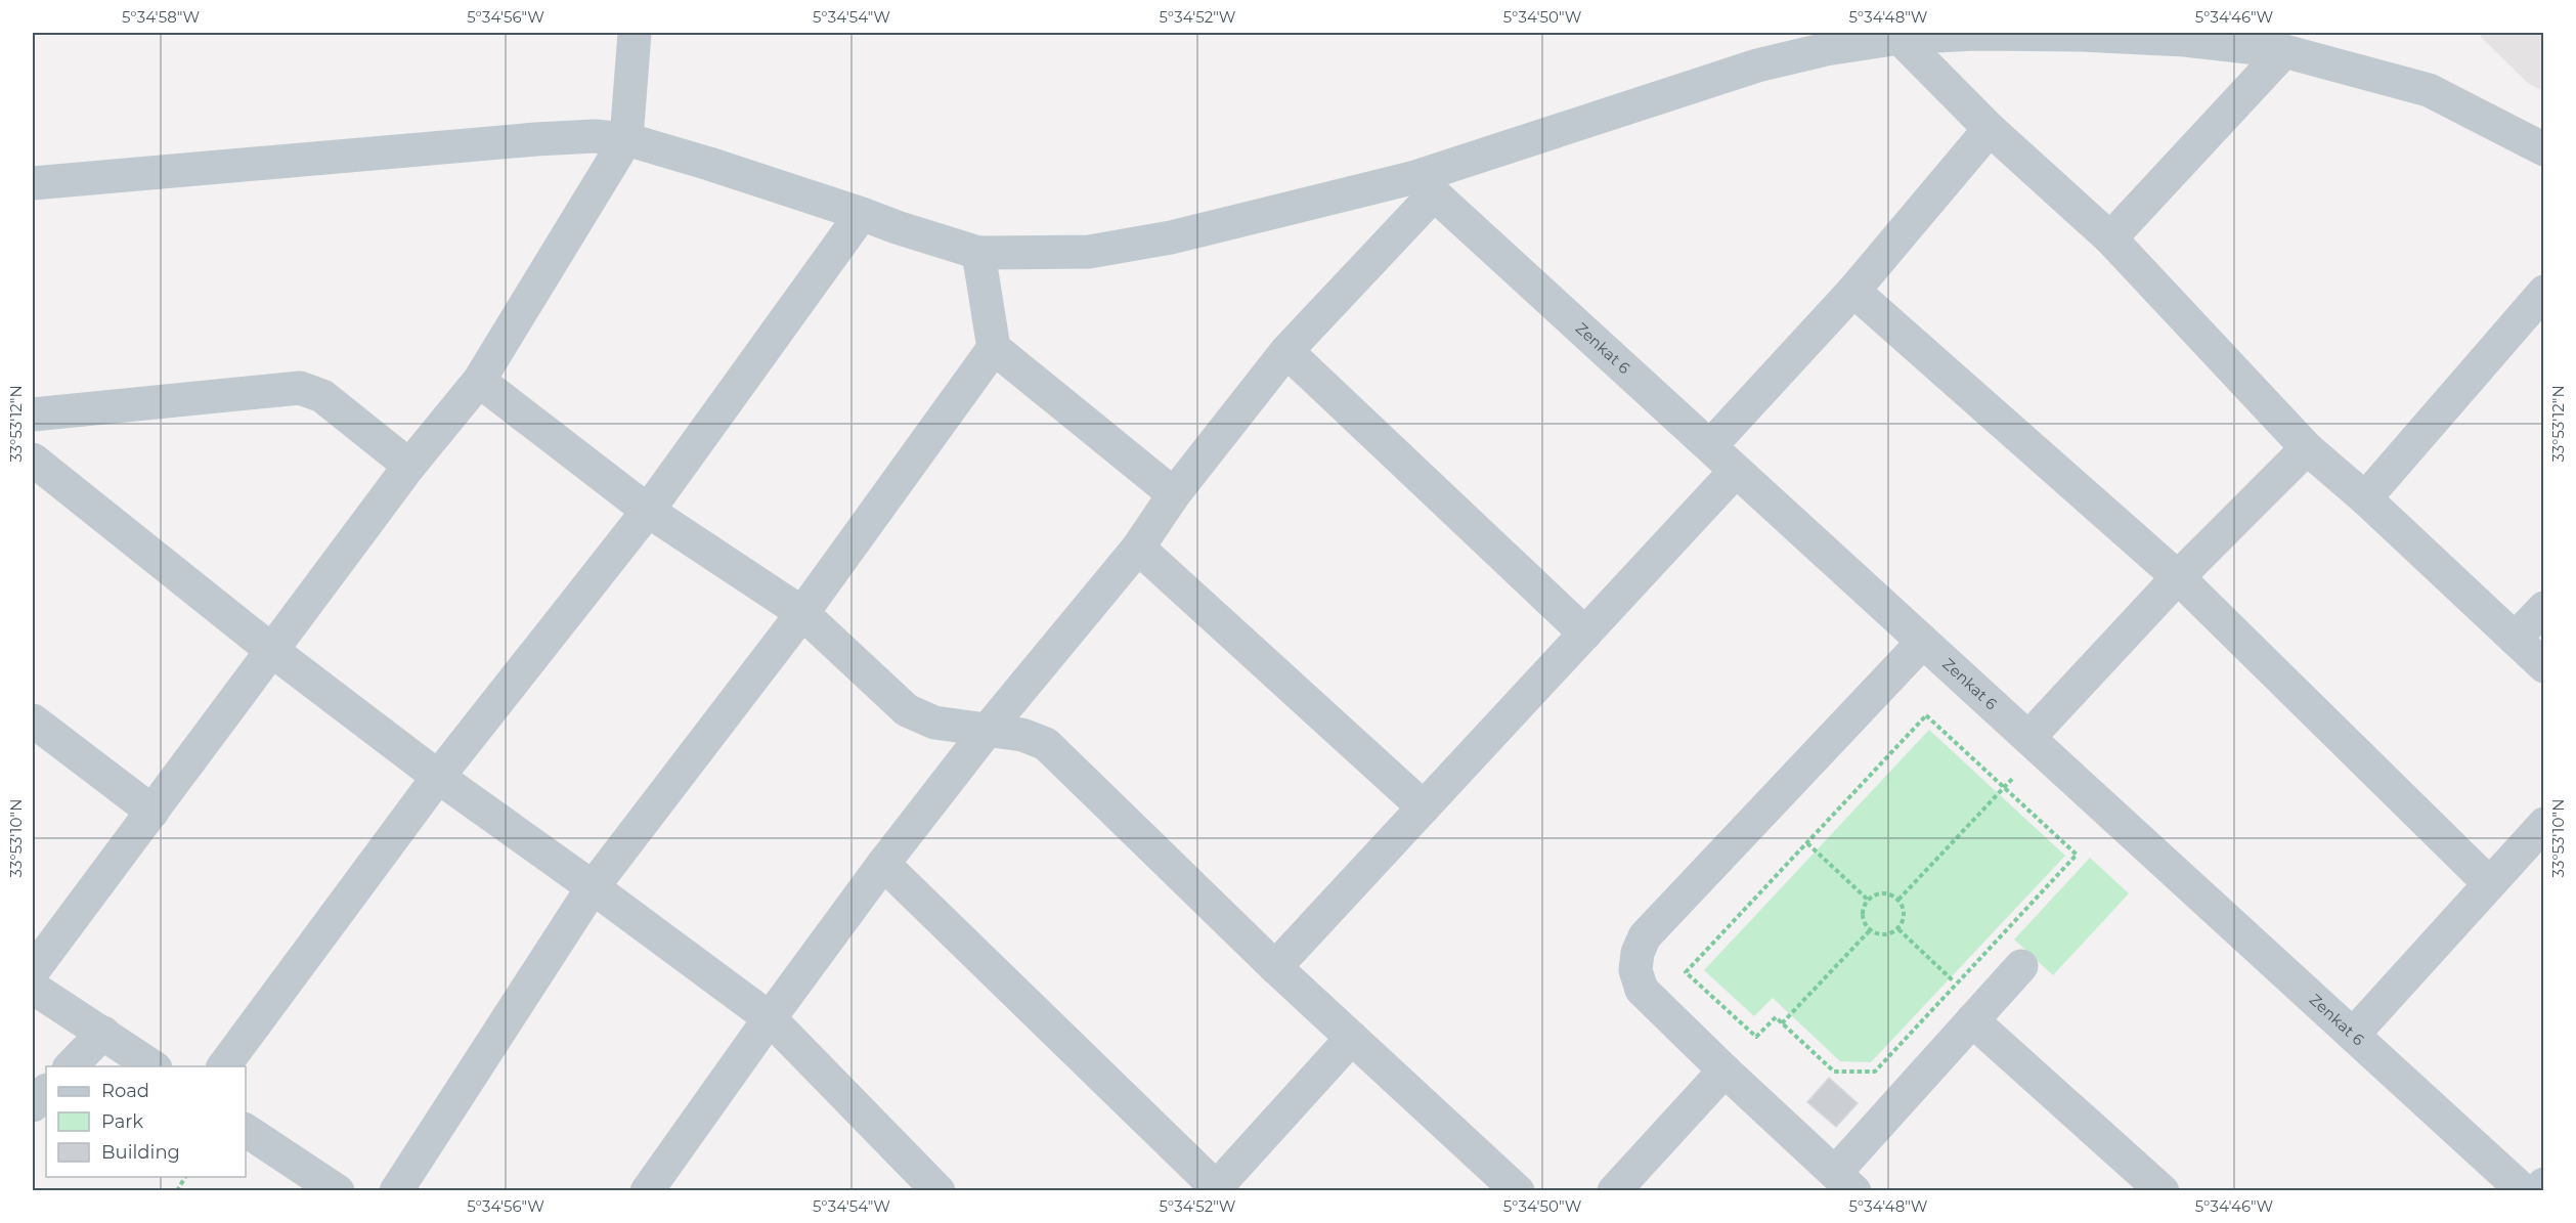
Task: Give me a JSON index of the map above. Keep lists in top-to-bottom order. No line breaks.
{"streets":{"street":["Zenkat 6"]},"legend":["Road","Park","Building"],"coordinates":["5°34'58\"W","5°34'56\"W","5°34'54\"W","5°34'52\"W","5°34'50\"W","5°34'48\"W","5°34'46\"W","33°53'12\"N","33°53'10\"N"]}
